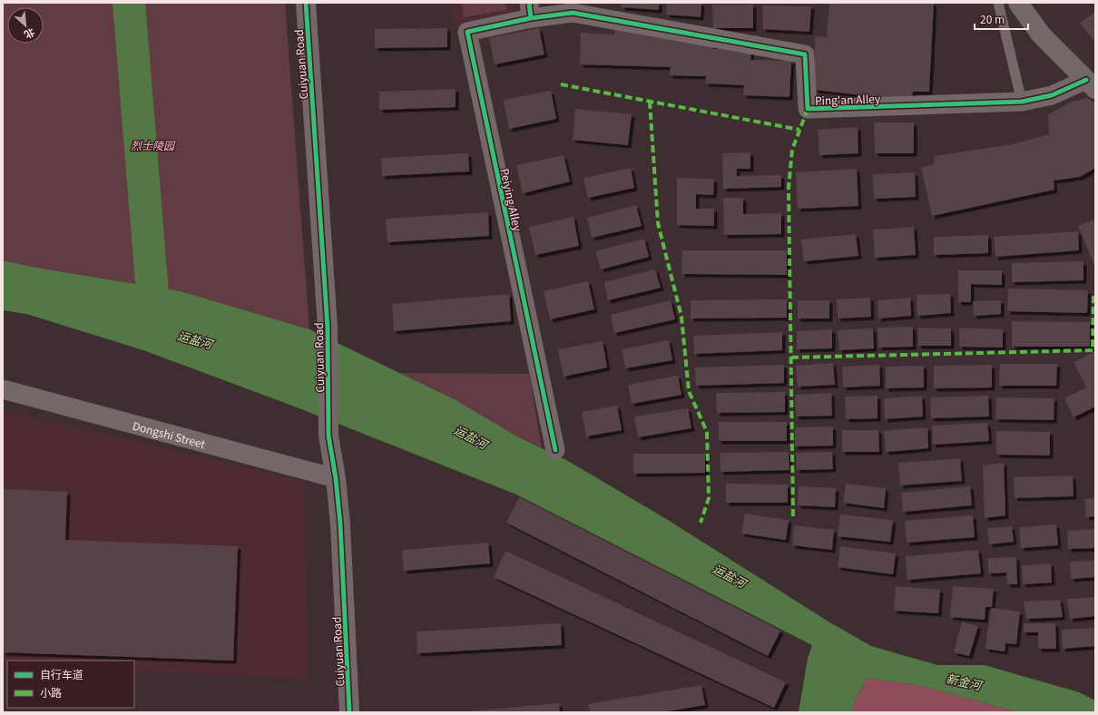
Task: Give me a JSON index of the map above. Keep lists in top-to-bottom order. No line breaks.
{"streets":{"street":["Cuiyuan Road","Ping'an Alley","Peiying Alley","Dongshi Street"]},"crossings":[["Cuiyuan Road","Dongshi Street"],["Ping'an Alley","Peiying Alley"]],"water":["运盐河","新金河"],"parks":["烈士陵园"],"legend":["自行车道","小路"],"scale_bar":"20 m","north":"bottom right"}
